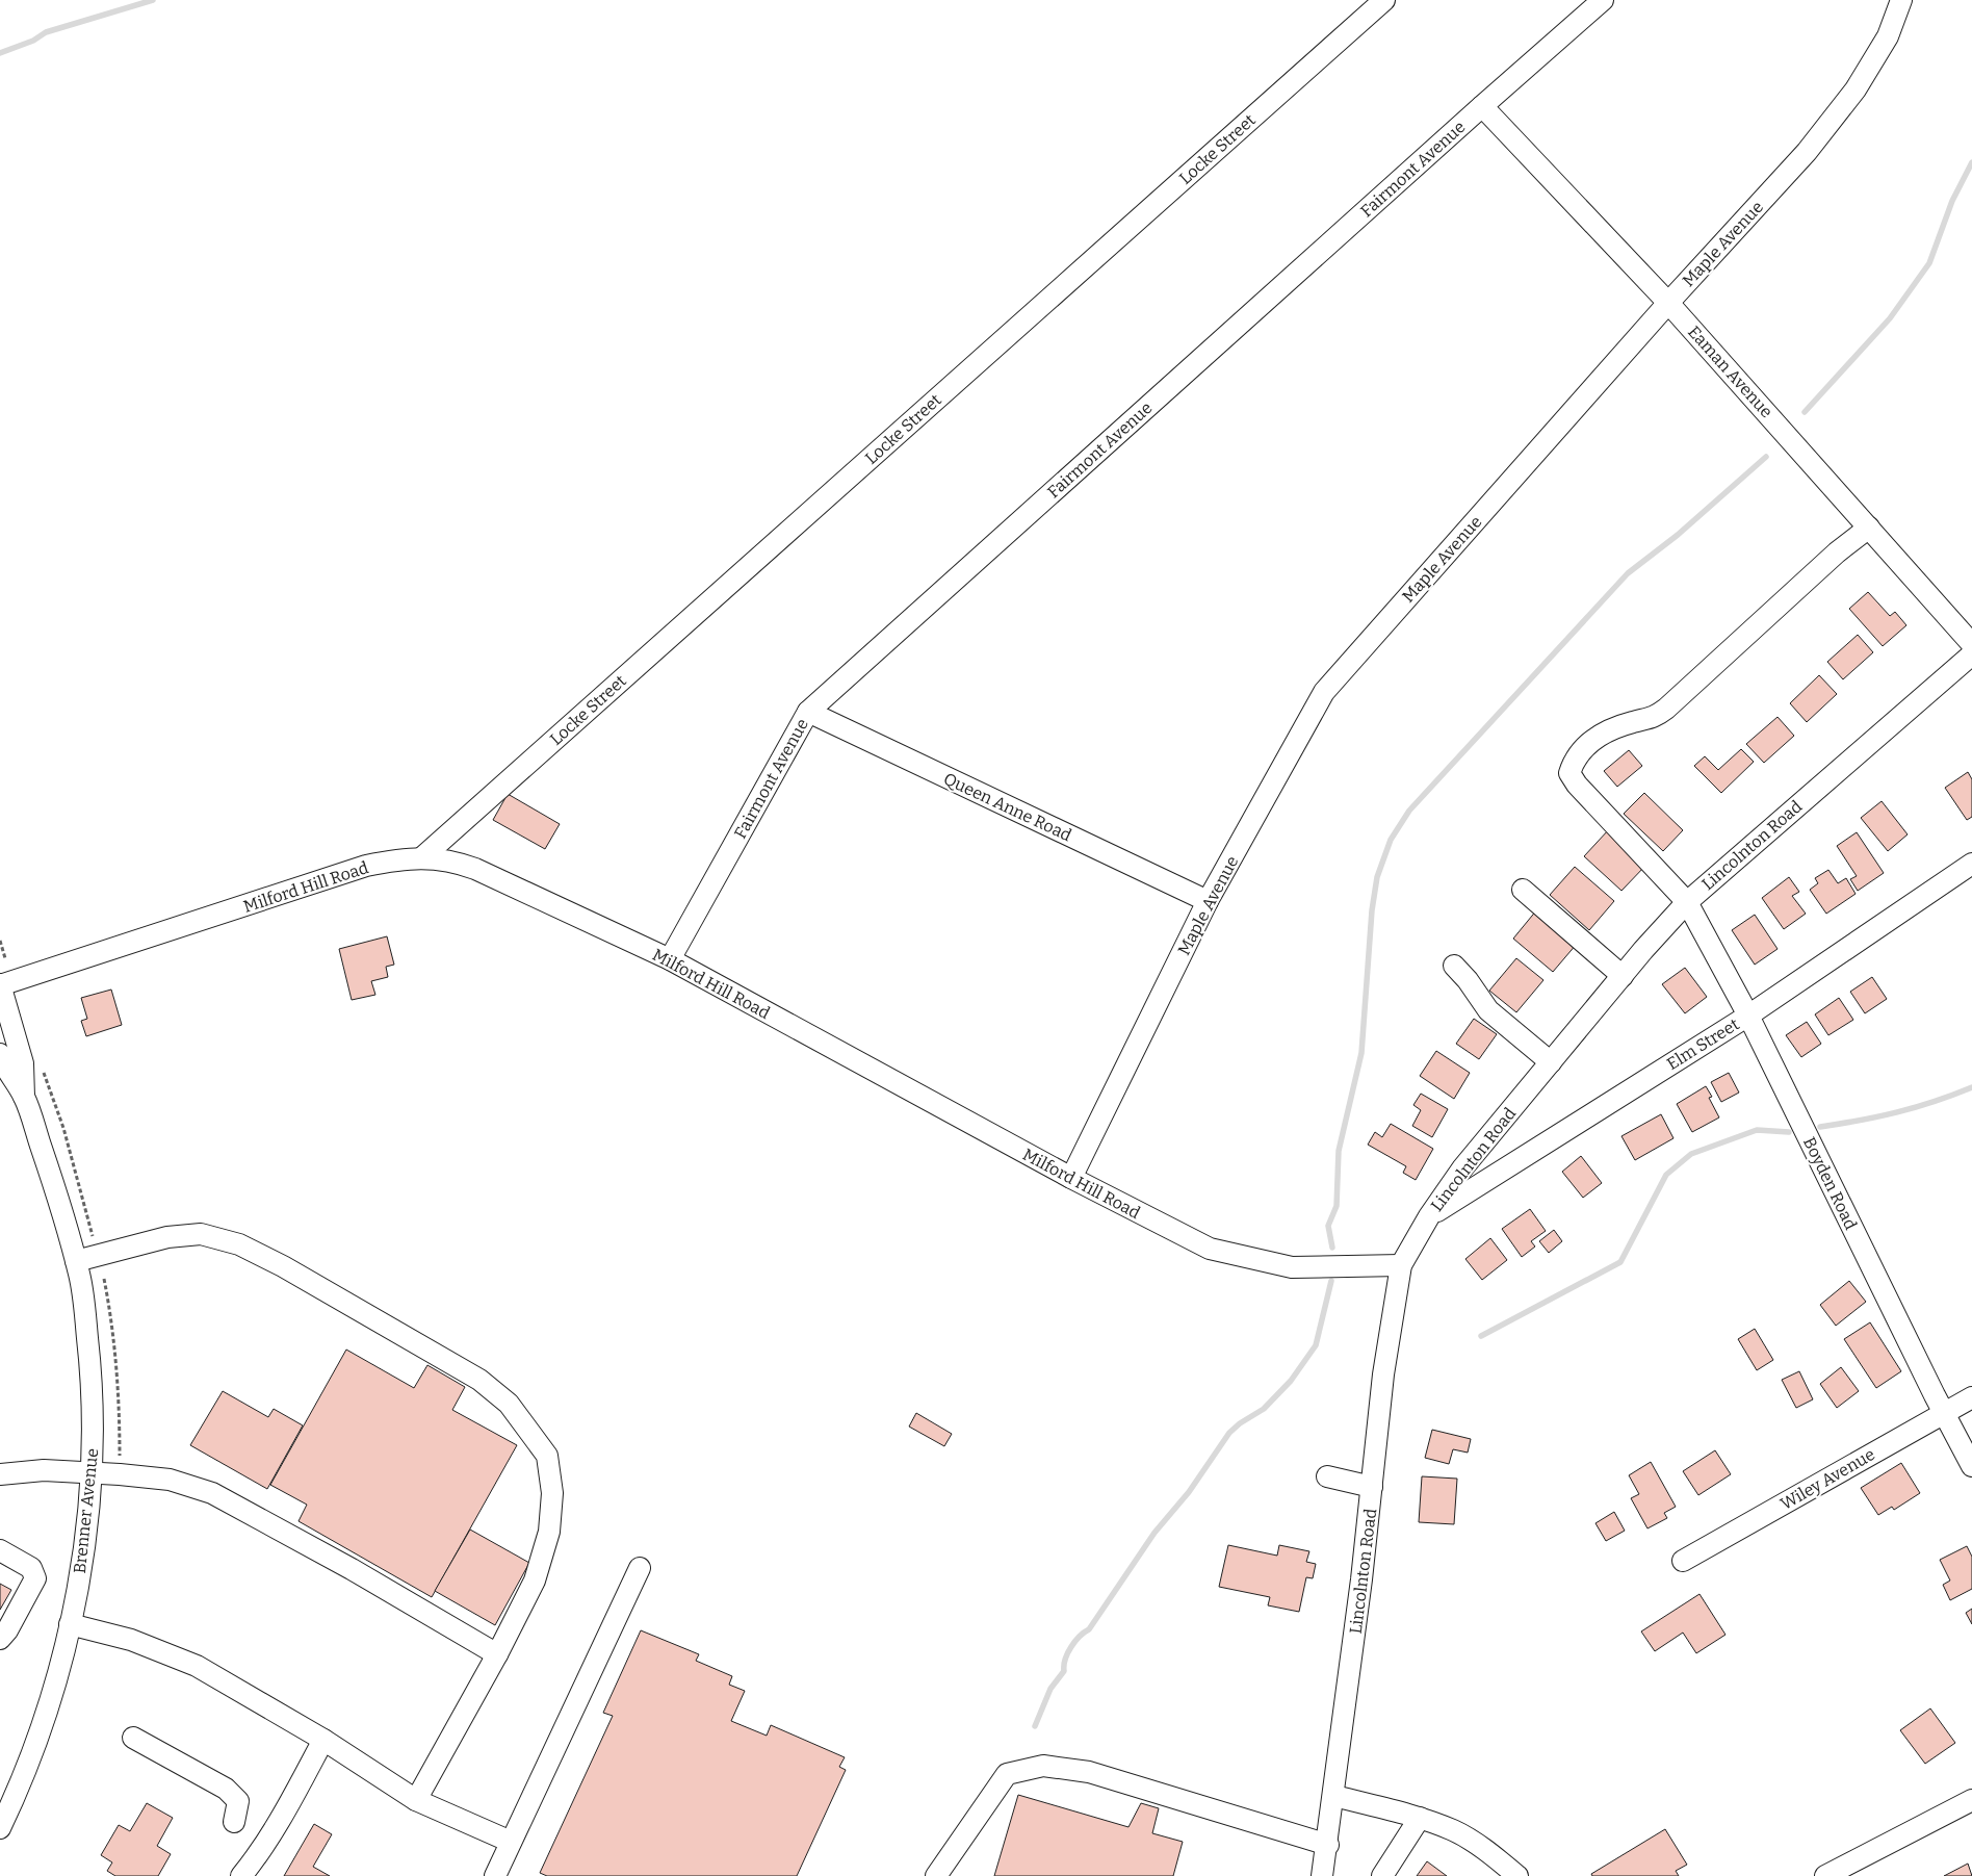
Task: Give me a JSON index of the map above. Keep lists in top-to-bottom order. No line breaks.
{"streets":{"street":["Locke Street","Fairmont Avenue","Maple Avenue","Eaman Avenue","Queen Anne Road","Lincolnton Road","Milford Hill Road","Elm Street","Boyden Road","Wiley Avenue","Brenner Avenue"]},"crossings":[["Locke Street","Milford Hill Road"],["Fairmont Avenue","Eaman Avenue"],["Fairmont Avenue","Queen Anne Road"],["Fairmont Avenue","Milford Hill Road"],["Maple Avenue","Eaman Avenue"],["Maple Avenue","Queen Anne Road"],["Maple Avenue","Milford Hill Road"],["Eaman Avenue","Boyden Road"],["Lincolnton Road","Milford Hill Road"],["Lincolnton Road","Elm Street"],["Lincolnton Road","Boyden Road"],["Milford Hill Road","Brenner Avenue"],["Elm Street","Boyden Road"],["Boyden Road","Wiley Avenue"]]}
